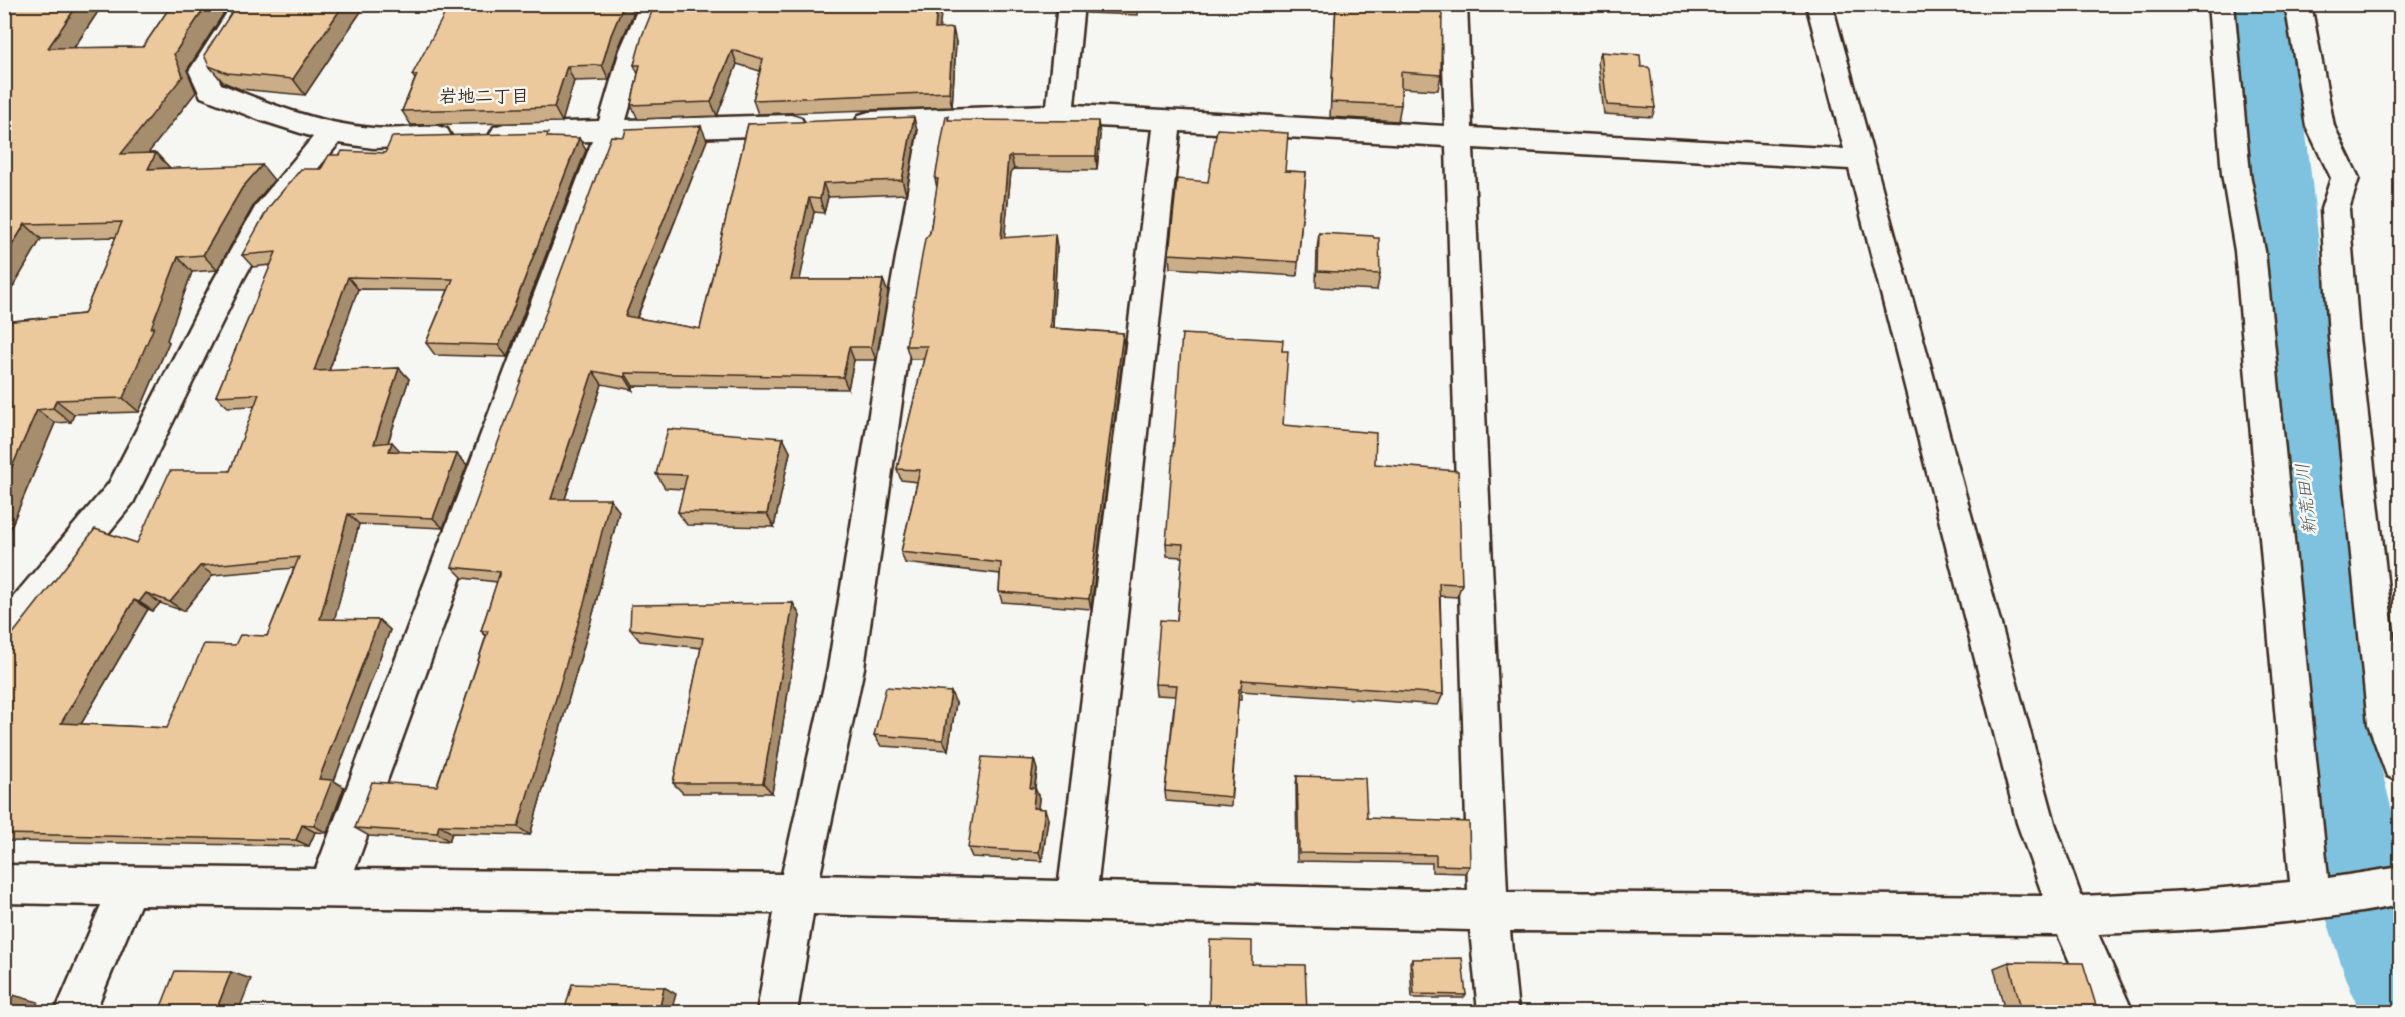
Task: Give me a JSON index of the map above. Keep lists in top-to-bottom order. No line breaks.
{"districts":["岩地二丁目"],"water":["新荒田川"]}
